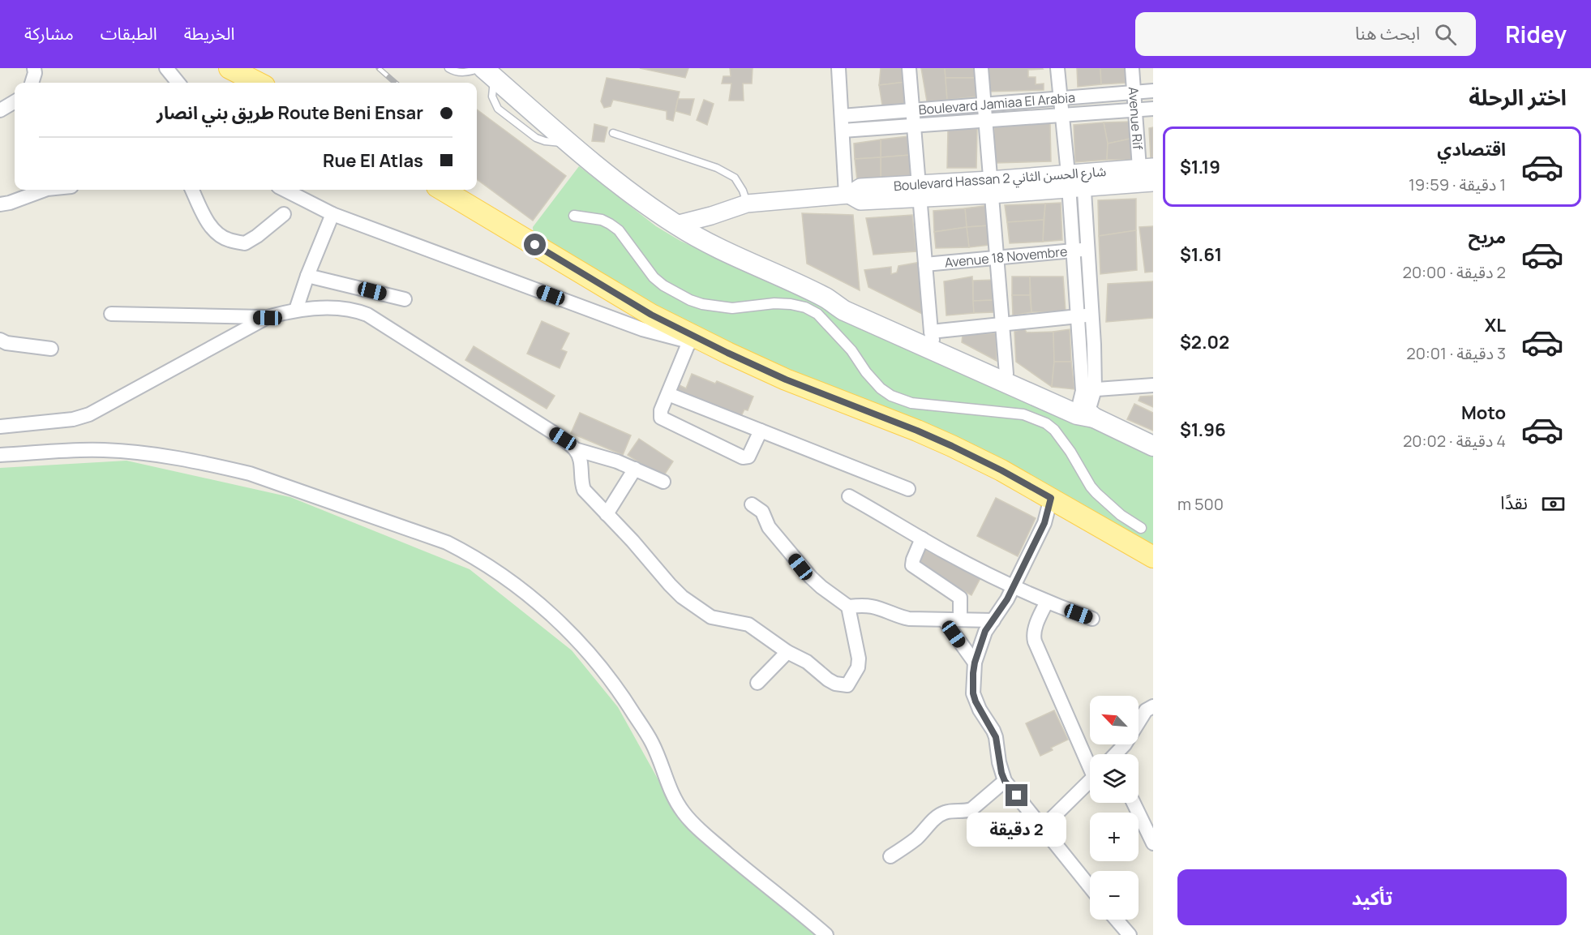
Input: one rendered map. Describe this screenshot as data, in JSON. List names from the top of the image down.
{
  "streets": {
    "street": [
      "Boulevard Jamiaa El Arabia",
      "Avenue Rif",
      "Boulevard Hassan 2 شارع الحسن الثاني",
      "Avenue 18 Novembre"
    ]
  },
  "crossings": [
    ["Boulevard Jamiaa El Arabia", "Avenue Rif"],
    ["Avenue Rif", "Boulevard Hassan 2 شارع الحسن الثاني"]
  ],
  "north": "top left",
  "page": {
    "header": "Ridey",
    "search": "ابحث هنا",
    "nav": ["الخريطة", "الطبقات", "مشاركة"],
    "heading": "اختر الرحلة",
    "banner": ["Route Beni Ensar طريق بني انصار", "Rue El Atlas"],
    "list": [
      {
        "name": "اقتصادي",
        "note": "1 دقيقة · 19:59",
        "value": "$1.19"
      },
      {
        "name": "مريح",
        "note": "2 دقيقة · 20:00",
        "value": "$1.61"
      },
      {
        "name": "XL",
        "note": "3 دقيقة · 20:01",
        "value": "$2.02"
      },
      {
        "name": "Moto",
        "note": "4 دقيقة · 20:02",
        "value": "$1.96"
      }
    ],
    "pay": ["نقدًا", "500 m"],
    "map_buttons": ["+", "−"],
    "bubble": "2 دقيقة",
    "buttons": "تأكيد"
  }
}
